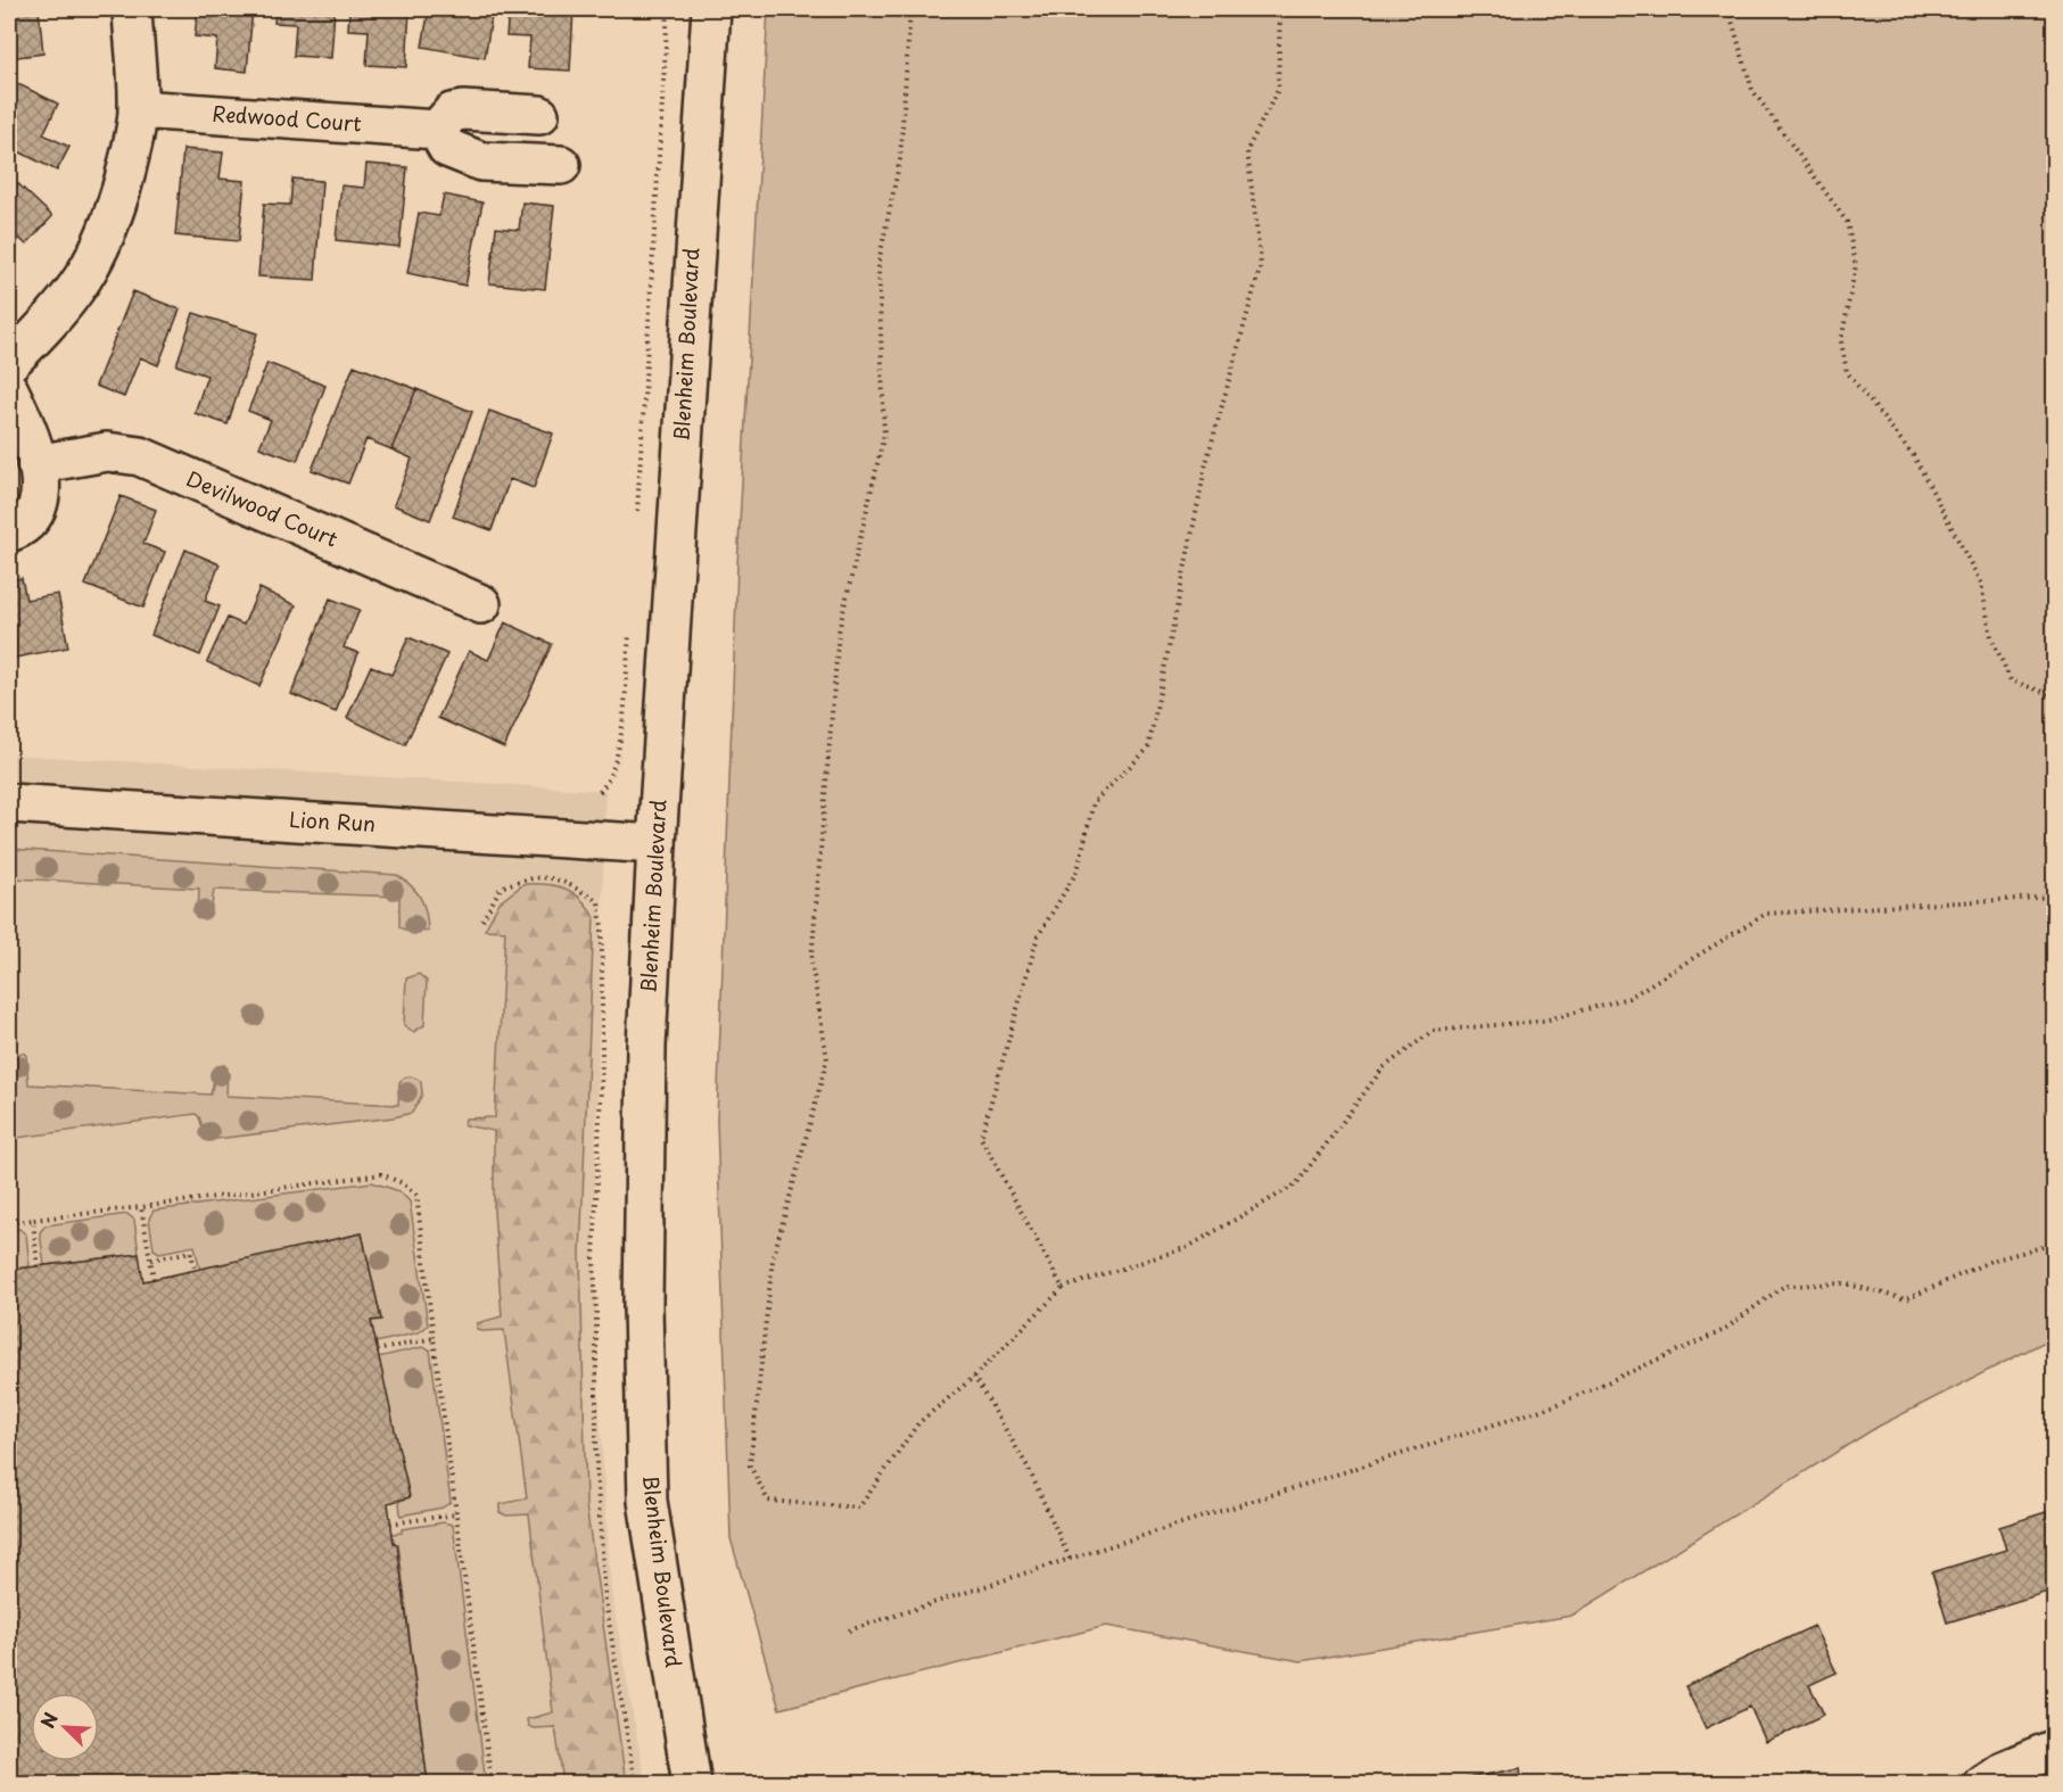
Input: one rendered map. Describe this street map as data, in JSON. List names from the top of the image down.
{
  "streets": {
    "street": [
      "Redwood Court",
      "Blenheim Boulevard",
      "Devilwood Court",
      "Lion Run"
    ]
  },
  "crossings": [
    ["Blenheim Boulevard", "Lion Run"]
  ],
  "north": "top left"
}
